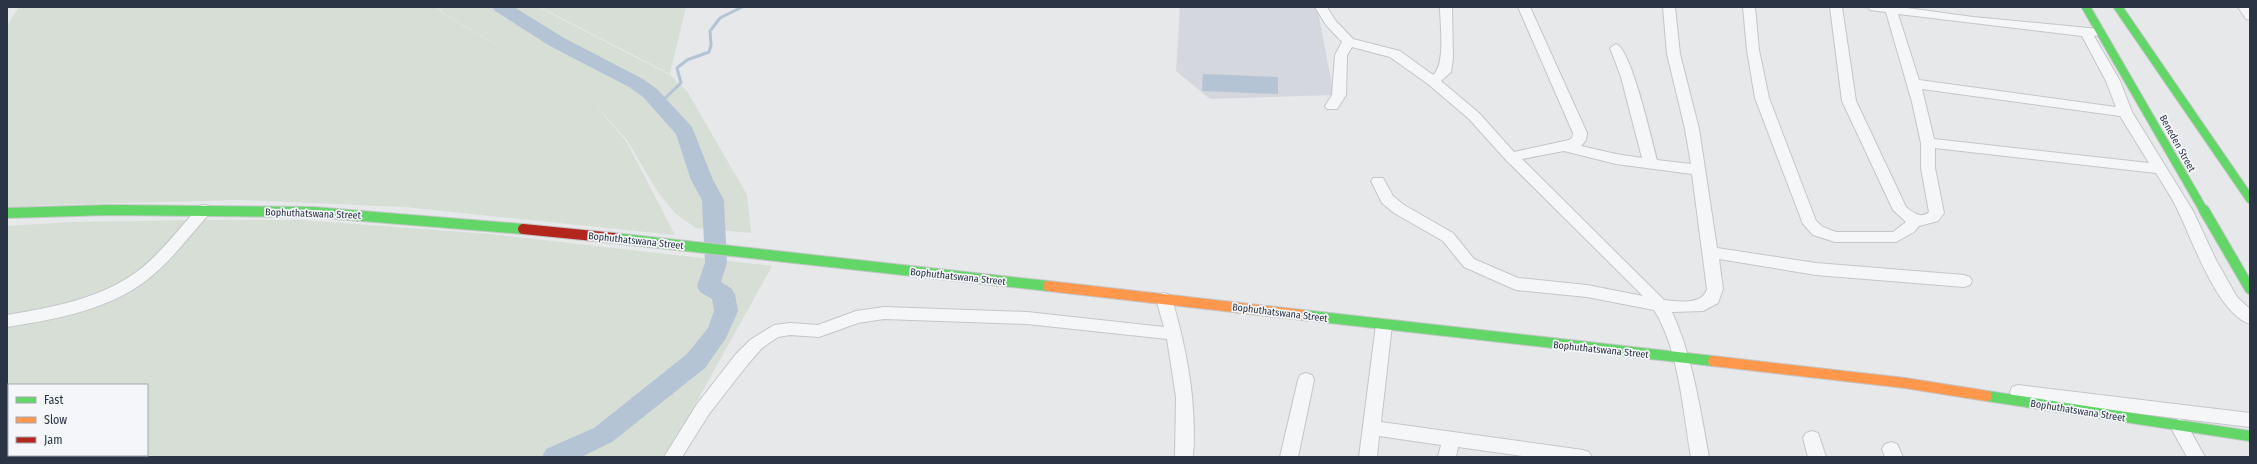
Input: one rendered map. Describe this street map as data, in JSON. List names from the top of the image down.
{
  "streets": {
    "street": ["Beneden Street", "Bophuthatswana Street"]
  },
  "legend": ["Fast", "Slow", "Jam"]
}
